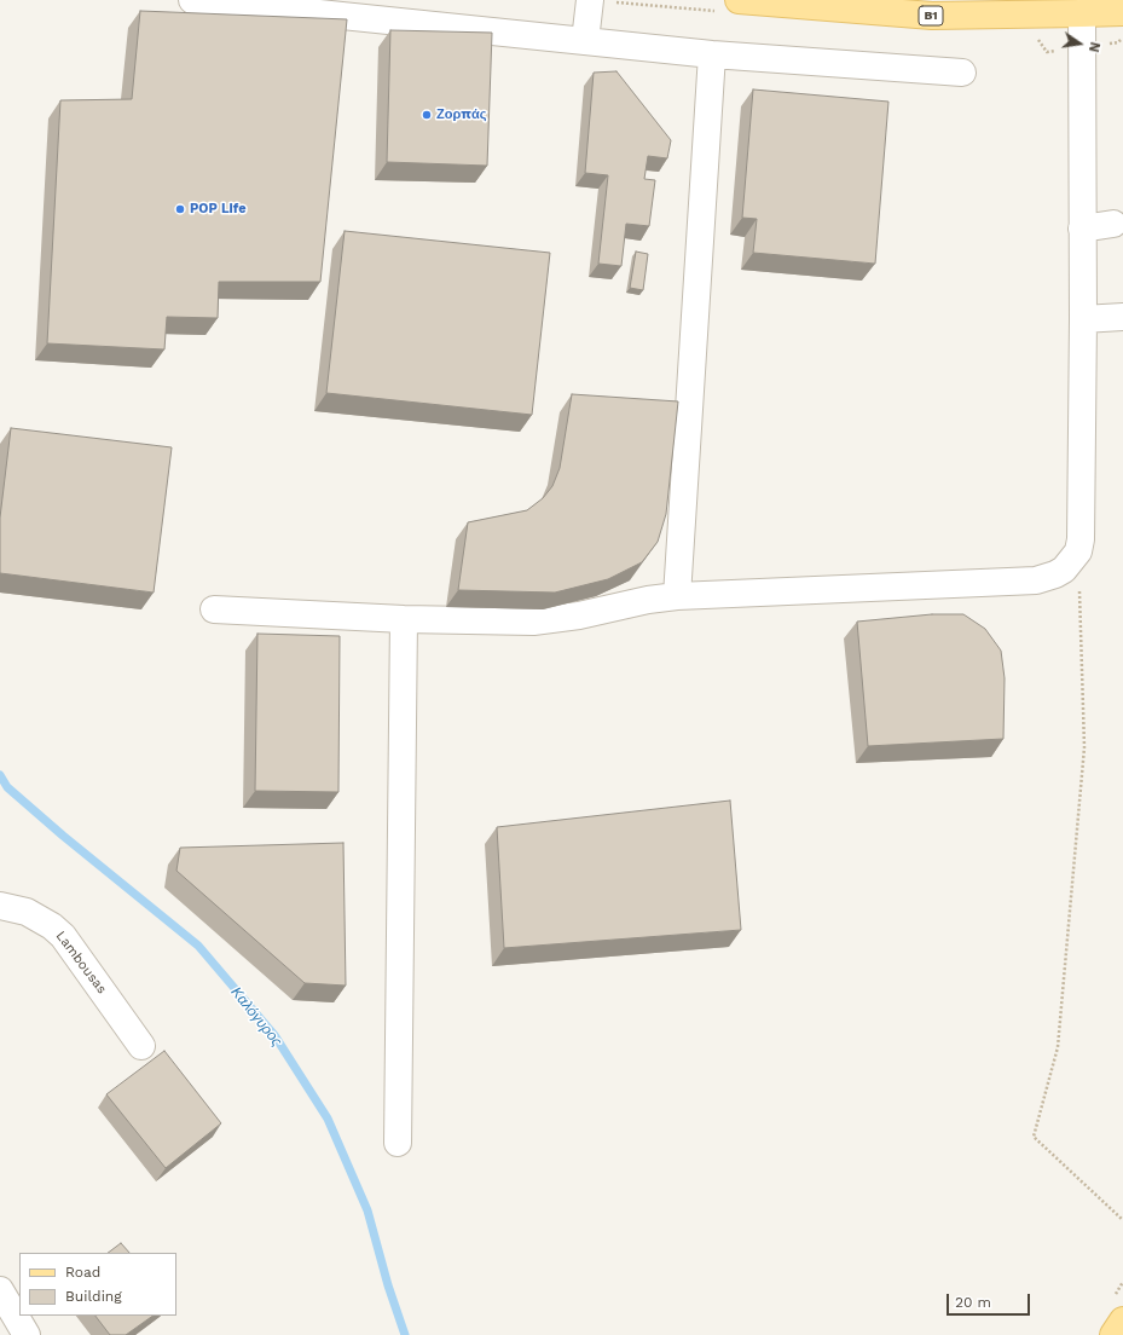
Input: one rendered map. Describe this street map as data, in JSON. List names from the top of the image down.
{
  "streets": {
    "main road": ["B1"],
    "street": ["Lambousas"]
  },
  "water": ["Καλόγυρος"],
  "places": ["Ζορπάς", "POP Life"],
  "legend": ["Road", "Building"],
  "scale_bar": "20 m",
  "north": "right"
}
